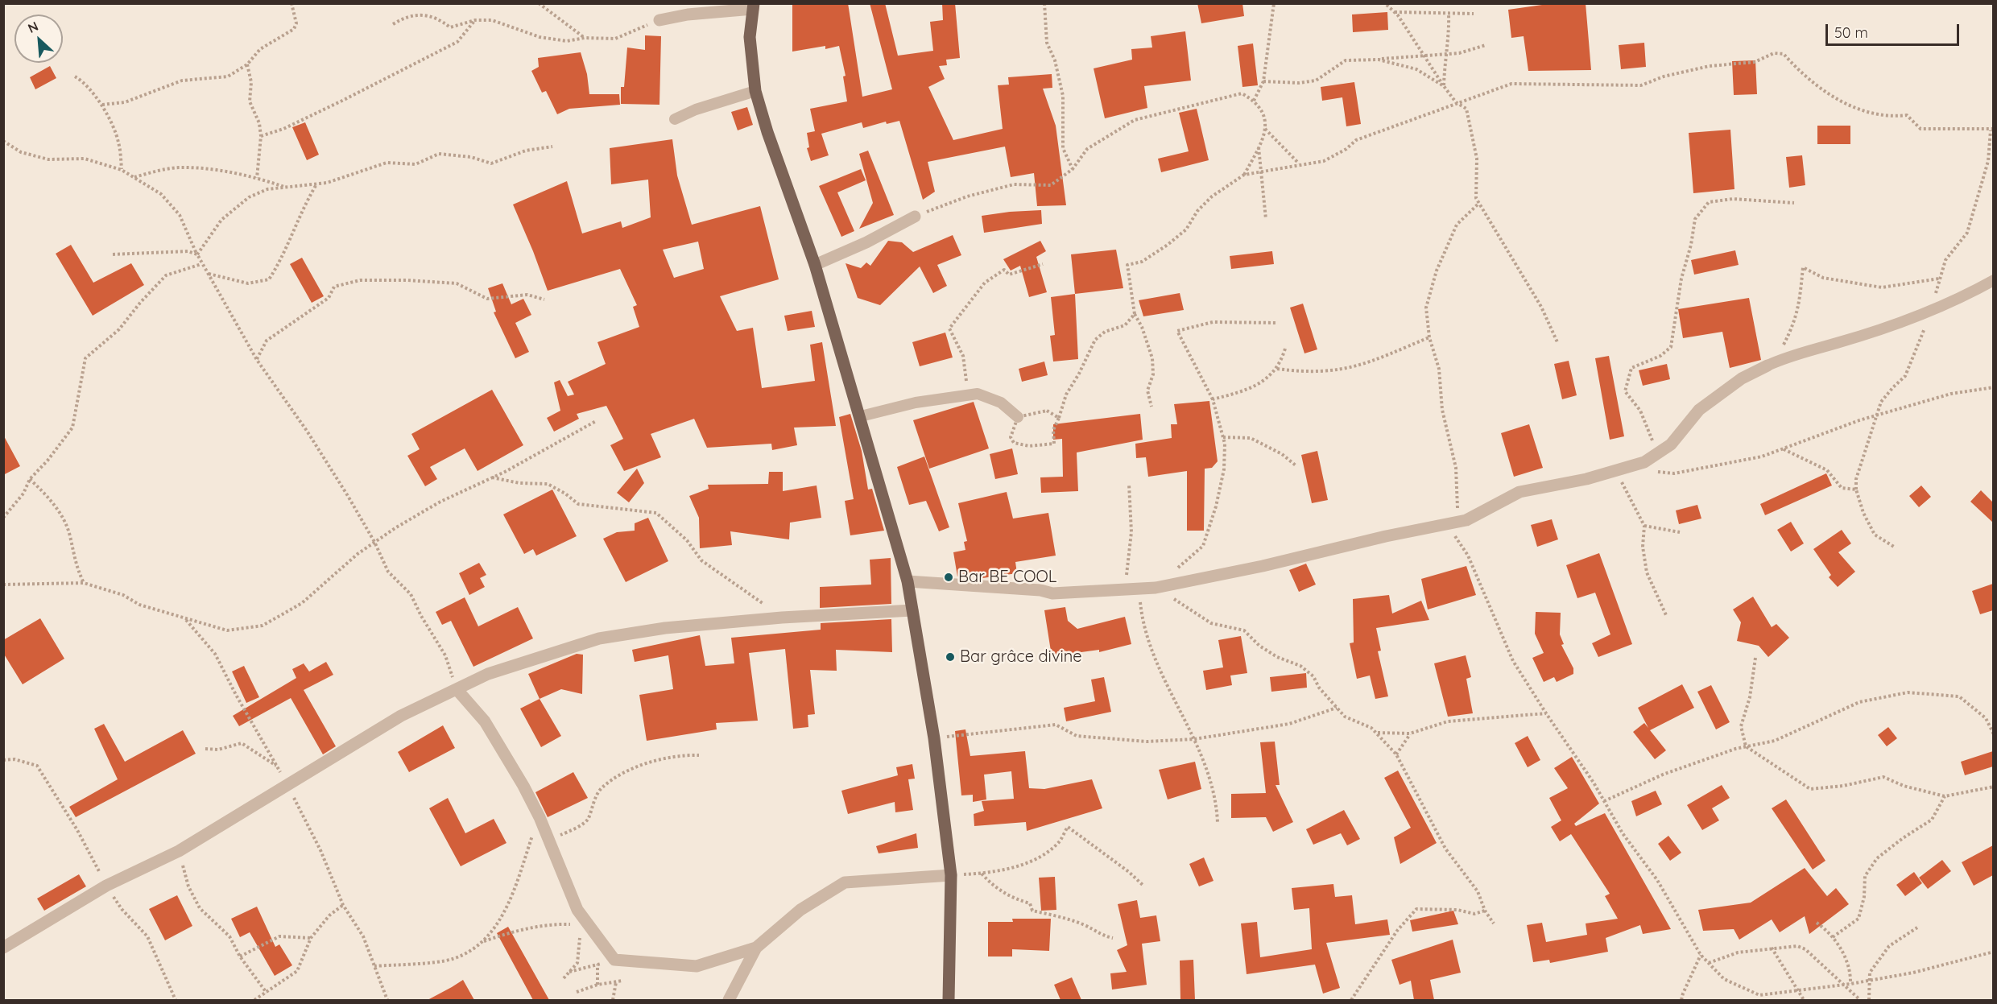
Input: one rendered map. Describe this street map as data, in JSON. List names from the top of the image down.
{
  "places": ["Bar BE COOL", "Bar grâce divine"],
  "scale_bar": "50 m",
  "north": "top left"
}
